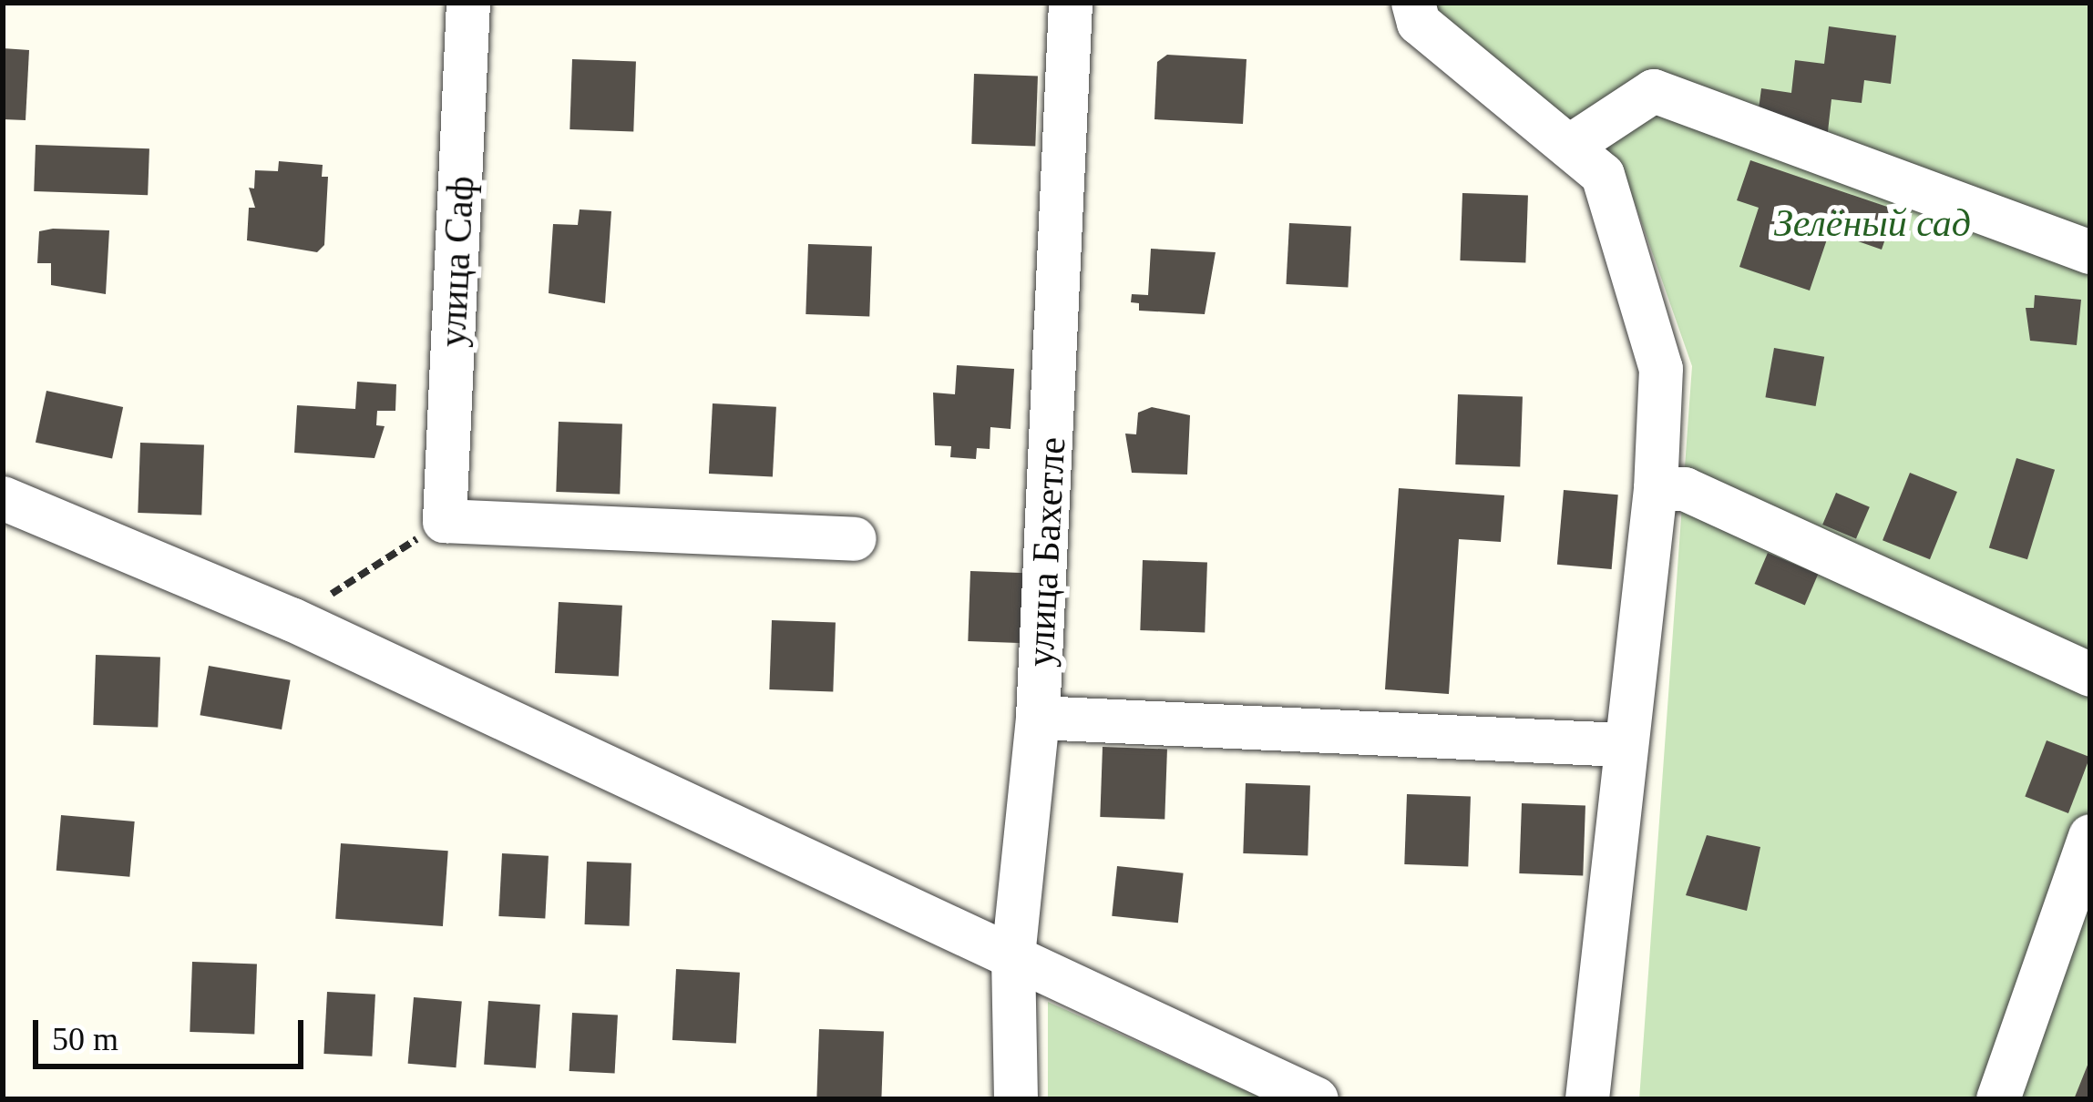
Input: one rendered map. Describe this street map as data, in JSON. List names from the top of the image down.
{
  "streets": {
    "street": ["улица Саф", "улица Бахетле"]
  },
  "parks": ["Зелёный сад"],
  "scale_bar": "50 m"
}
